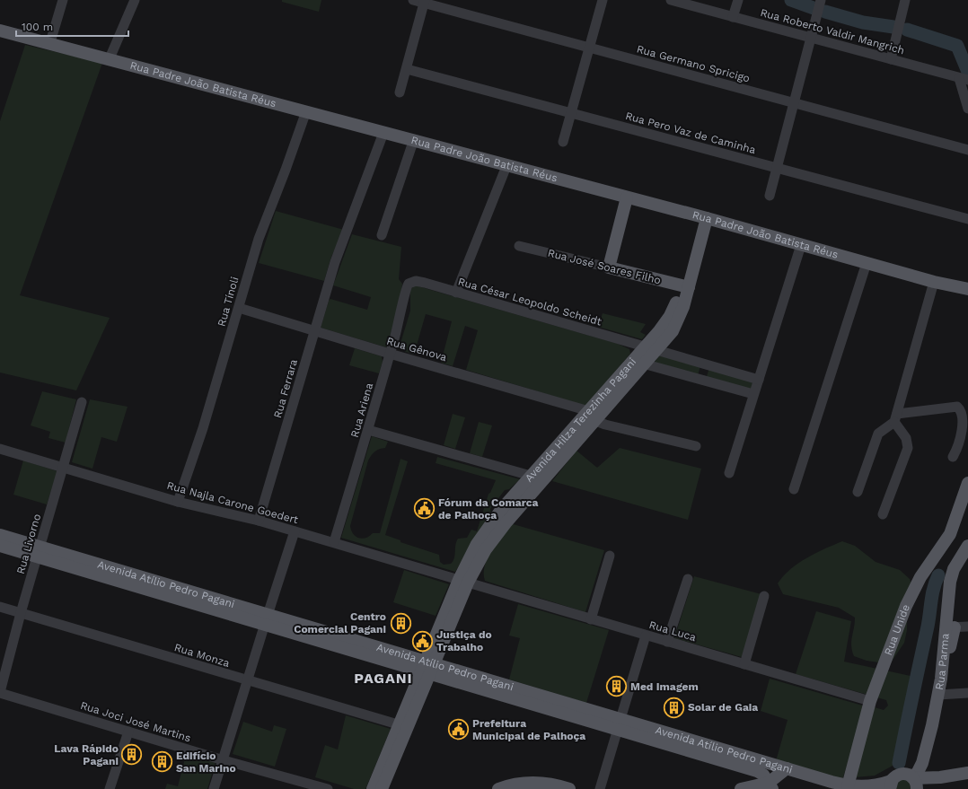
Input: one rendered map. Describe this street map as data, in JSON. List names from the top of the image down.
{
  "streets": {
    "main road": [
      "Rua Padre João Batista Réus",
      "Rua José Soares Filho",
      "Avenida Hilza Terezinha Pagani",
      "Avenida Atílio Pedro Pagani",
      "Rua Unide",
      "Rua Parma"
    ],
    "street": [
      "Rua Roberto Valdir Mangrich",
      "Rua Germano Spricigo",
      "Rua Pero Vaz de Caminha",
      "Rua Tínoli",
      "Rua César Leopoldo Scheidt",
      "Rua Gênova",
      "Rua Ferrara",
      "Rua Ariena",
      "Rua Najla Carone Goedert",
      "Rua Livorno",
      "Rua Luca",
      "Rua Monza",
      "Rua Joci José Martins"
    ]
  },
  "crossings": [
    ["Rua Padre João Batista Réus", "Rua Tínoli"],
    ["Rua Padre João Batista Réus", "Rua Ferrara"],
    ["Rua Padre João Batista Réus", "Avenida Hilza Terezinha Pagani"],
    ["Rua José Soares Filho", "Avenida Hilza Terezinha Pagani"],
    ["Rua Tínoli", "Rua Gênova"],
    ["Rua Tínoli", "Rua Najla Carone Goedert"],
    ["Rua César Leopoldo Scheidt", "Rua Ariena"],
    ["Rua César Leopoldo Scheidt", "Avenida Hilza Terezinha Pagani"],
    ["Rua Gênova", "Rua Ferrara"],
    ["Rua Gênova", "Rua Ariena"],
    ["Rua Gênova", "Avenida Hilza Terezinha Pagani"],
    ["Rua Ferrara", "Rua Najla Carone Goedert"],
    ["Rua Ariena", "Rua Najla Carone Goedert"],
    ["Avenida Hilza Terezinha Pagani", "Rua Najla Carone Goedert"],
    ["Avenida Hilza Terezinha Pagani", "Avenida Atílio Pedro Pagani"],
    ["Avenida Hilza Terezinha Pagani", "Rua Luca"],
    ["Avenida Hilza Terezinha Pagani", "Rua Monza"],
    ["Rua Najla Carone Goedert", "Rua Livorno"],
    ["Rua Najla Carone Goedert", "Rua Luca"],
    ["Rua Livorno", "Avenida Atílio Pedro Pagani"],
    ["Rua Livorno", "Rua Monza"],
    ["Rua Livorno", "Rua Joci José Martins"],
    ["Avenida Atílio Pedro Pagani", "Rua Unide"],
    ["Avenida Atílio Pedro Pagani", "Rua Parma"],
    ["Rua Unide", "Rua Luca"]
  ],
  "districts": ["PAGANI"],
  "places": {
    "public building": ["Fórum da Comarca de Palhoça", "Justiça do Trabalho", "Prefeitura Municipal de Palhoça"],
    "building": [
      "Centro Comercial Pagani",
      "Med Imagem",
      "Solar de Gaia",
      "Lava Rápido Pagani",
      "Edifício San Marino"
    ]
  },
  "scale_bar": "100 m"
}
